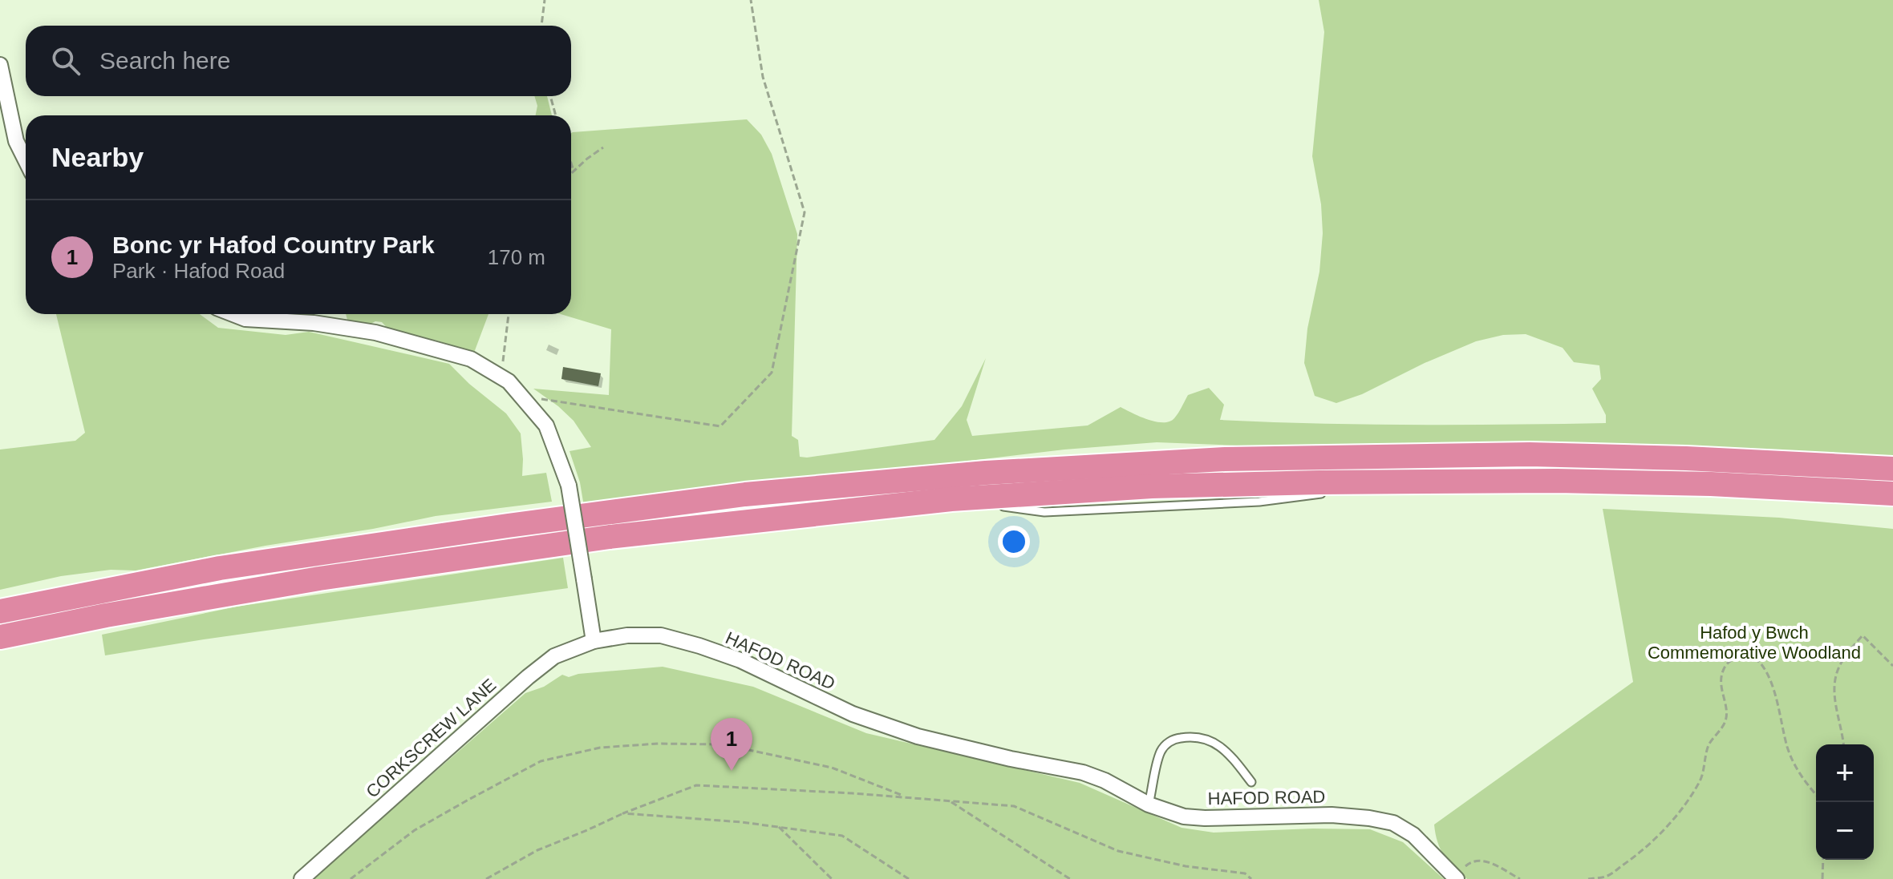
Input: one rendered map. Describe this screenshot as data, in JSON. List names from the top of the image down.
{
  "streets": {
    "street": ["HAFOD ROAD", "CORKSCREW LANE"]
  },
  "crossings": [
    ["HAFOD ROAD", "CORKSCREW LANE"]
  ],
  "parks": ["Hafod y Bwch Commemorative Woodland"],
  "page": {
    "search": "Search here",
    "heading": "Nearby",
    "list": [
      {
        "mark": "1",
        "name": "Bonc yr Hafod Country Park",
        "note": "Park · Hafod Road",
        "value": "170 m"
      }
    ],
    "pins": "1",
    "map_buttons": ["+", "−"]
  }
}
